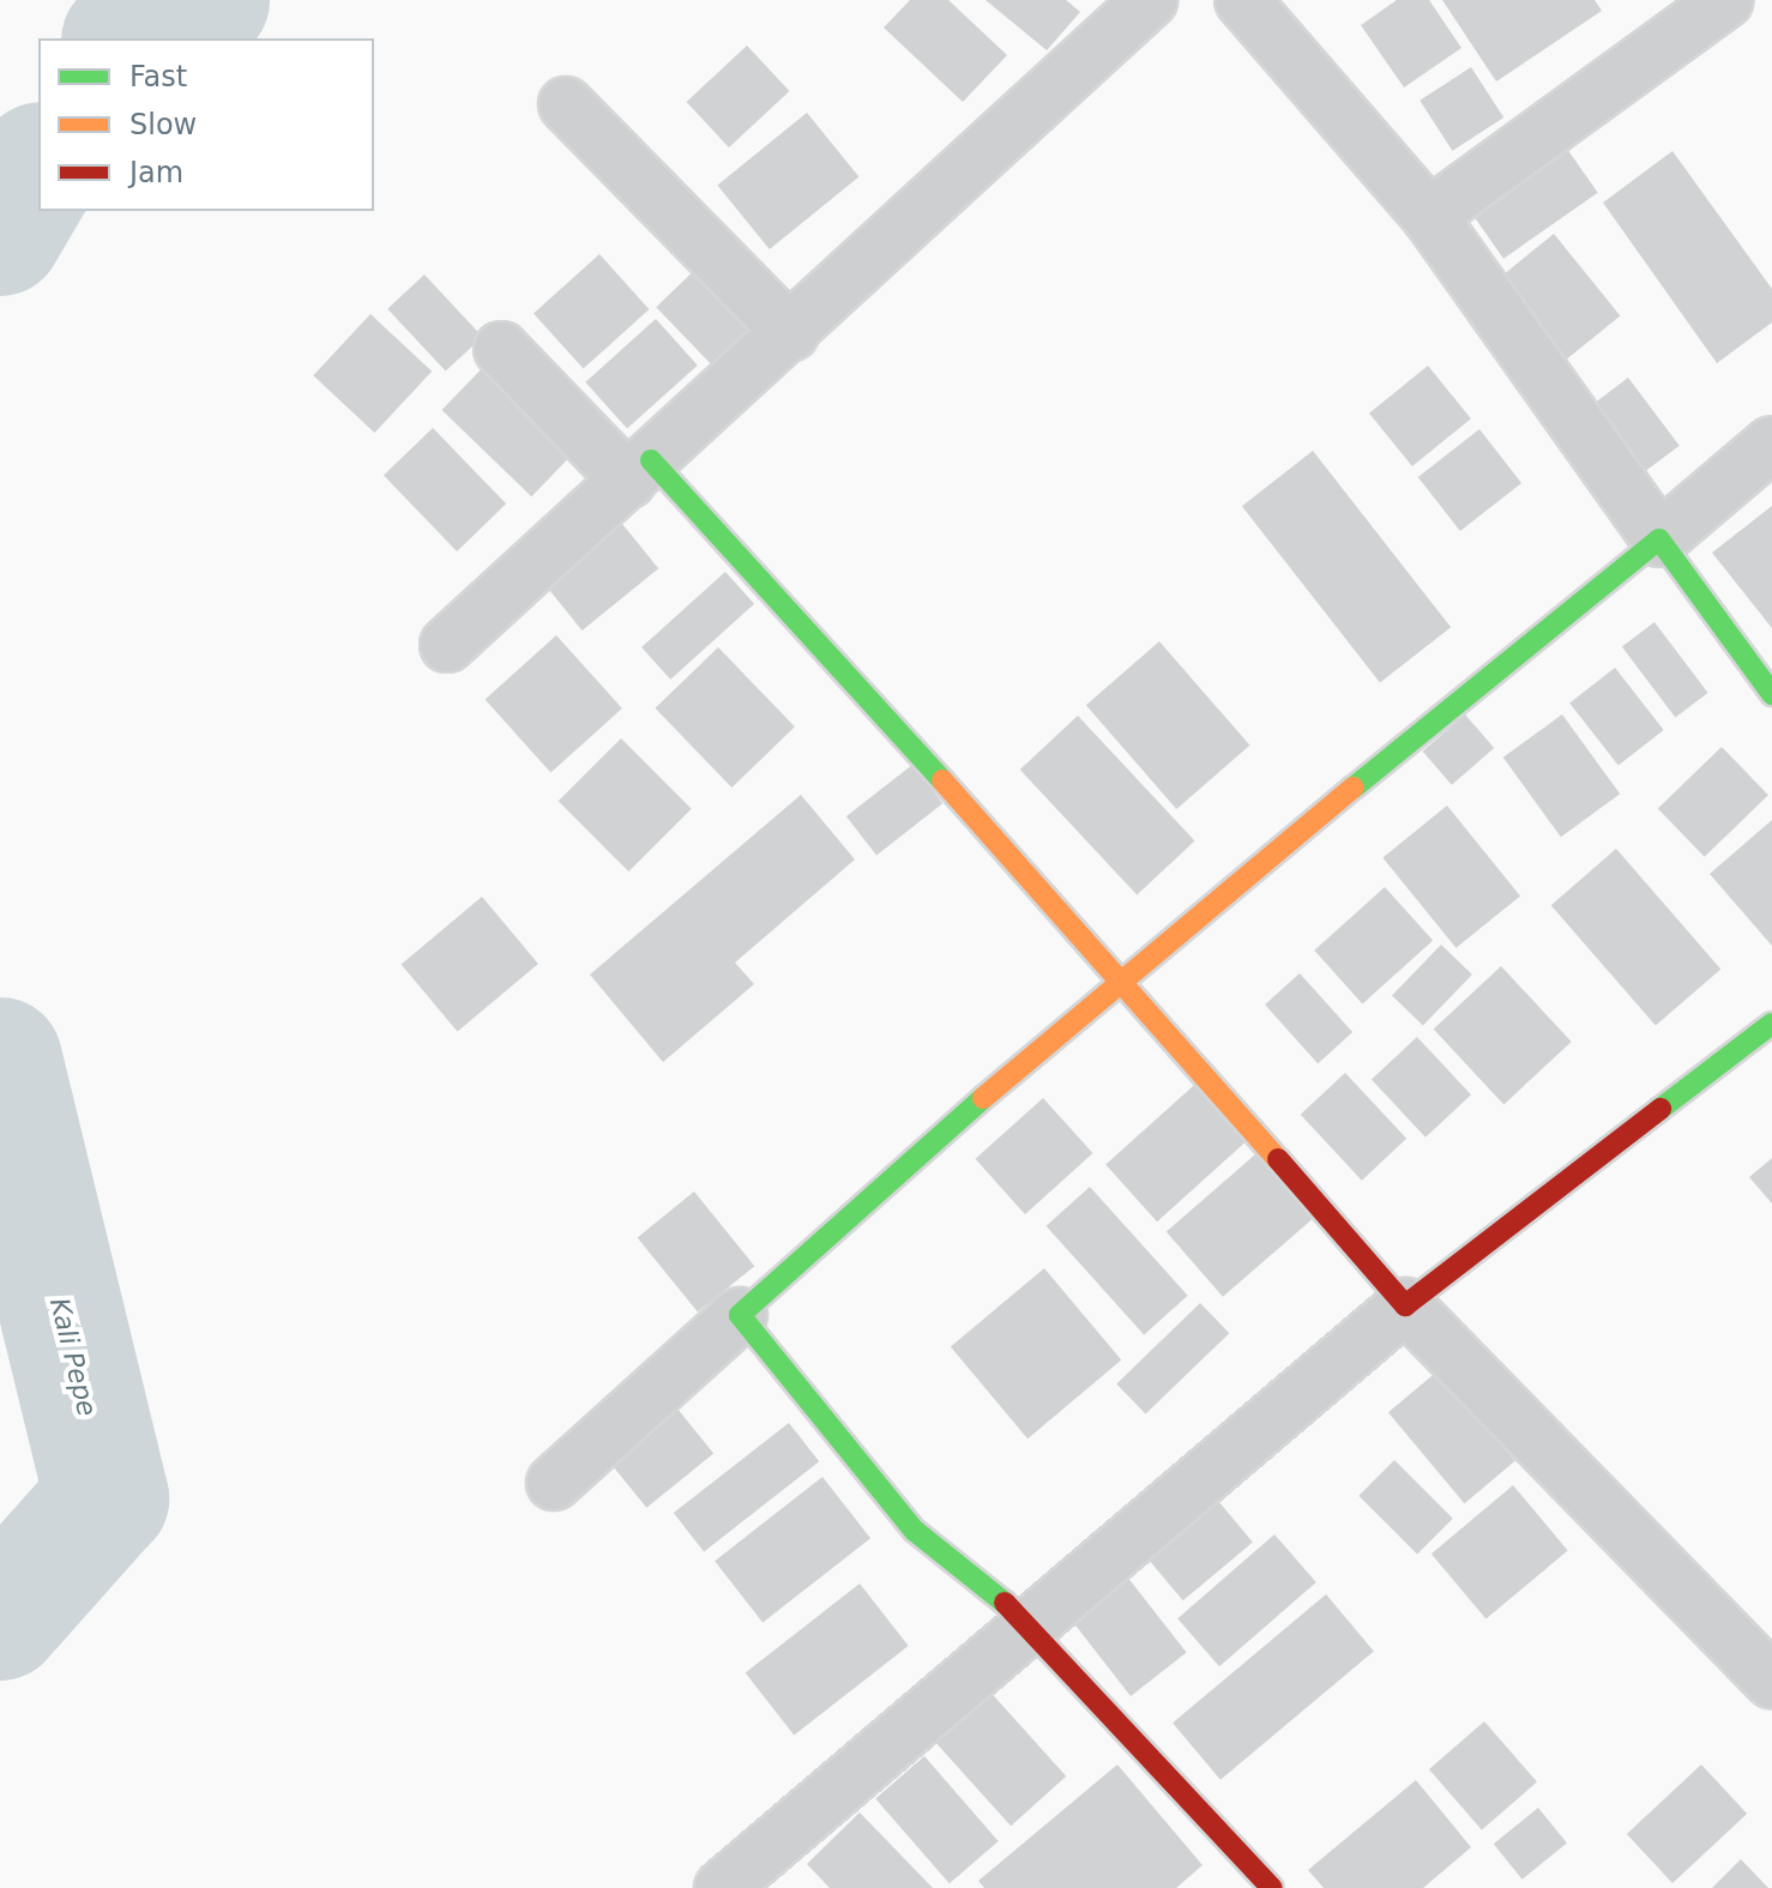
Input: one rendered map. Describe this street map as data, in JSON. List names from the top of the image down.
{
  "water": ["Kali Pepe"],
  "legend": ["Fast", "Slow", "Jam"]
}
